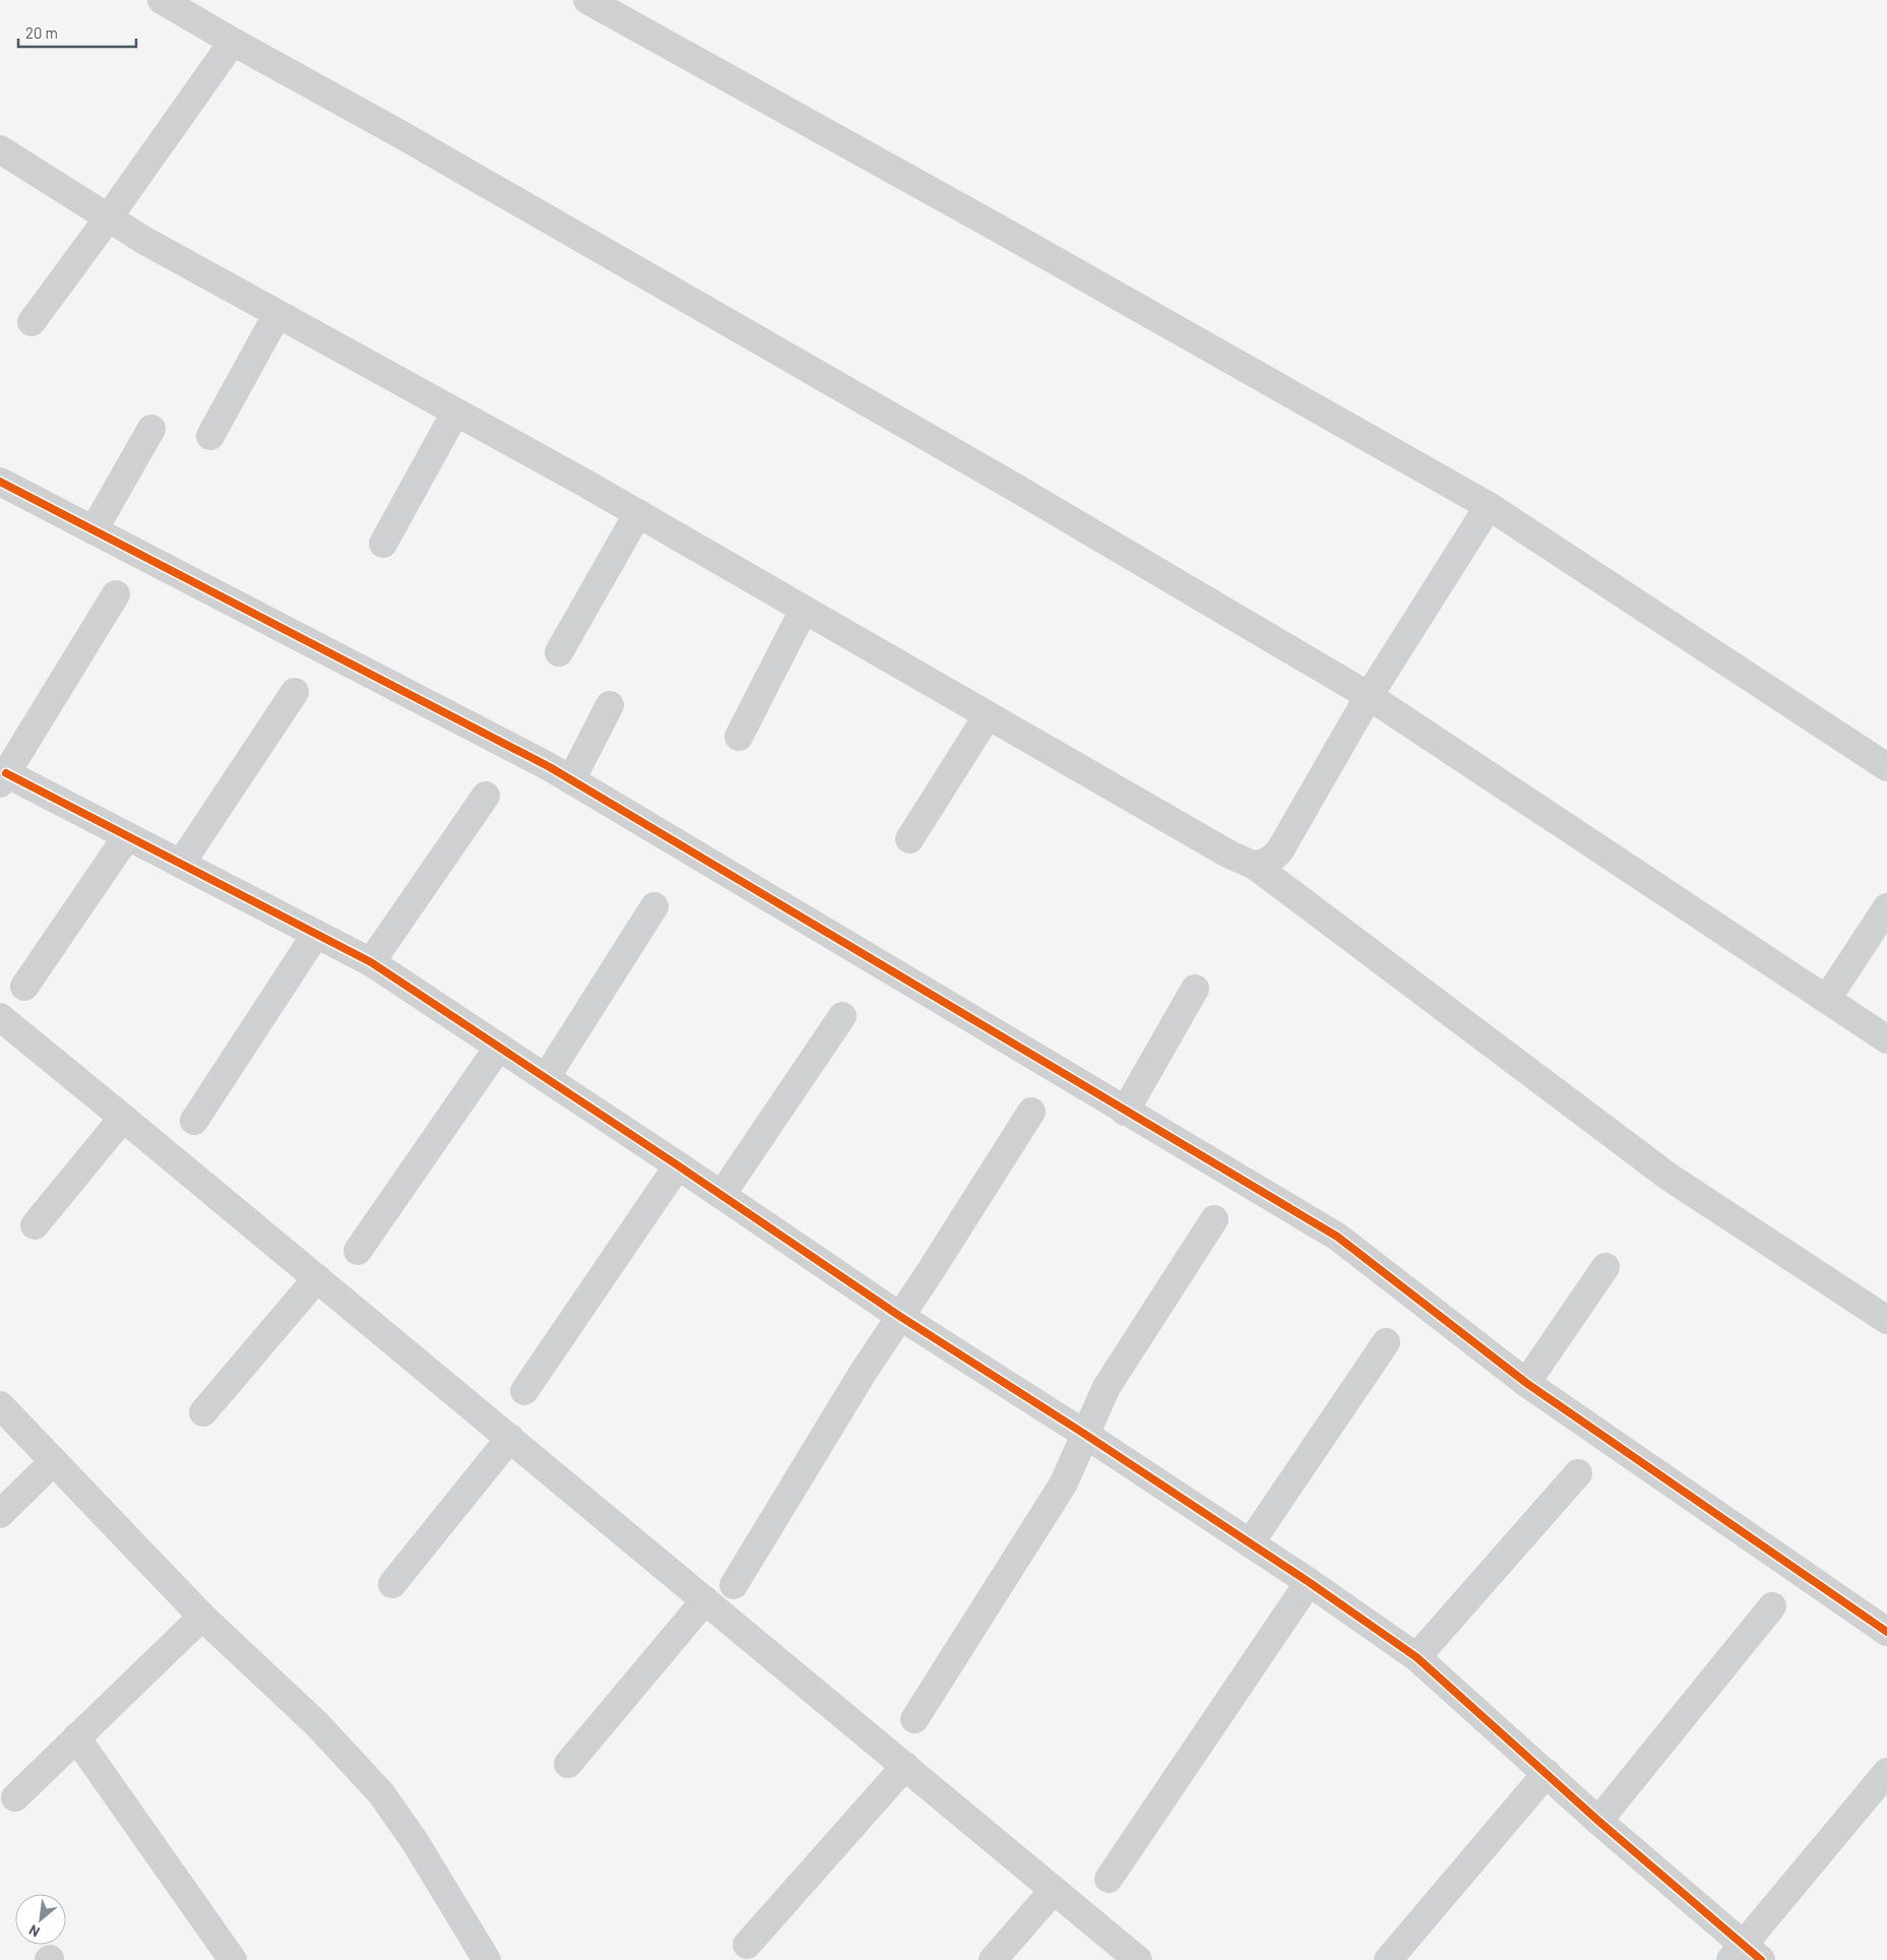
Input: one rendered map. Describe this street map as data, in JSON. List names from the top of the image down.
{
  "scale_bar": "20 m",
  "north": "bottom left"
}
